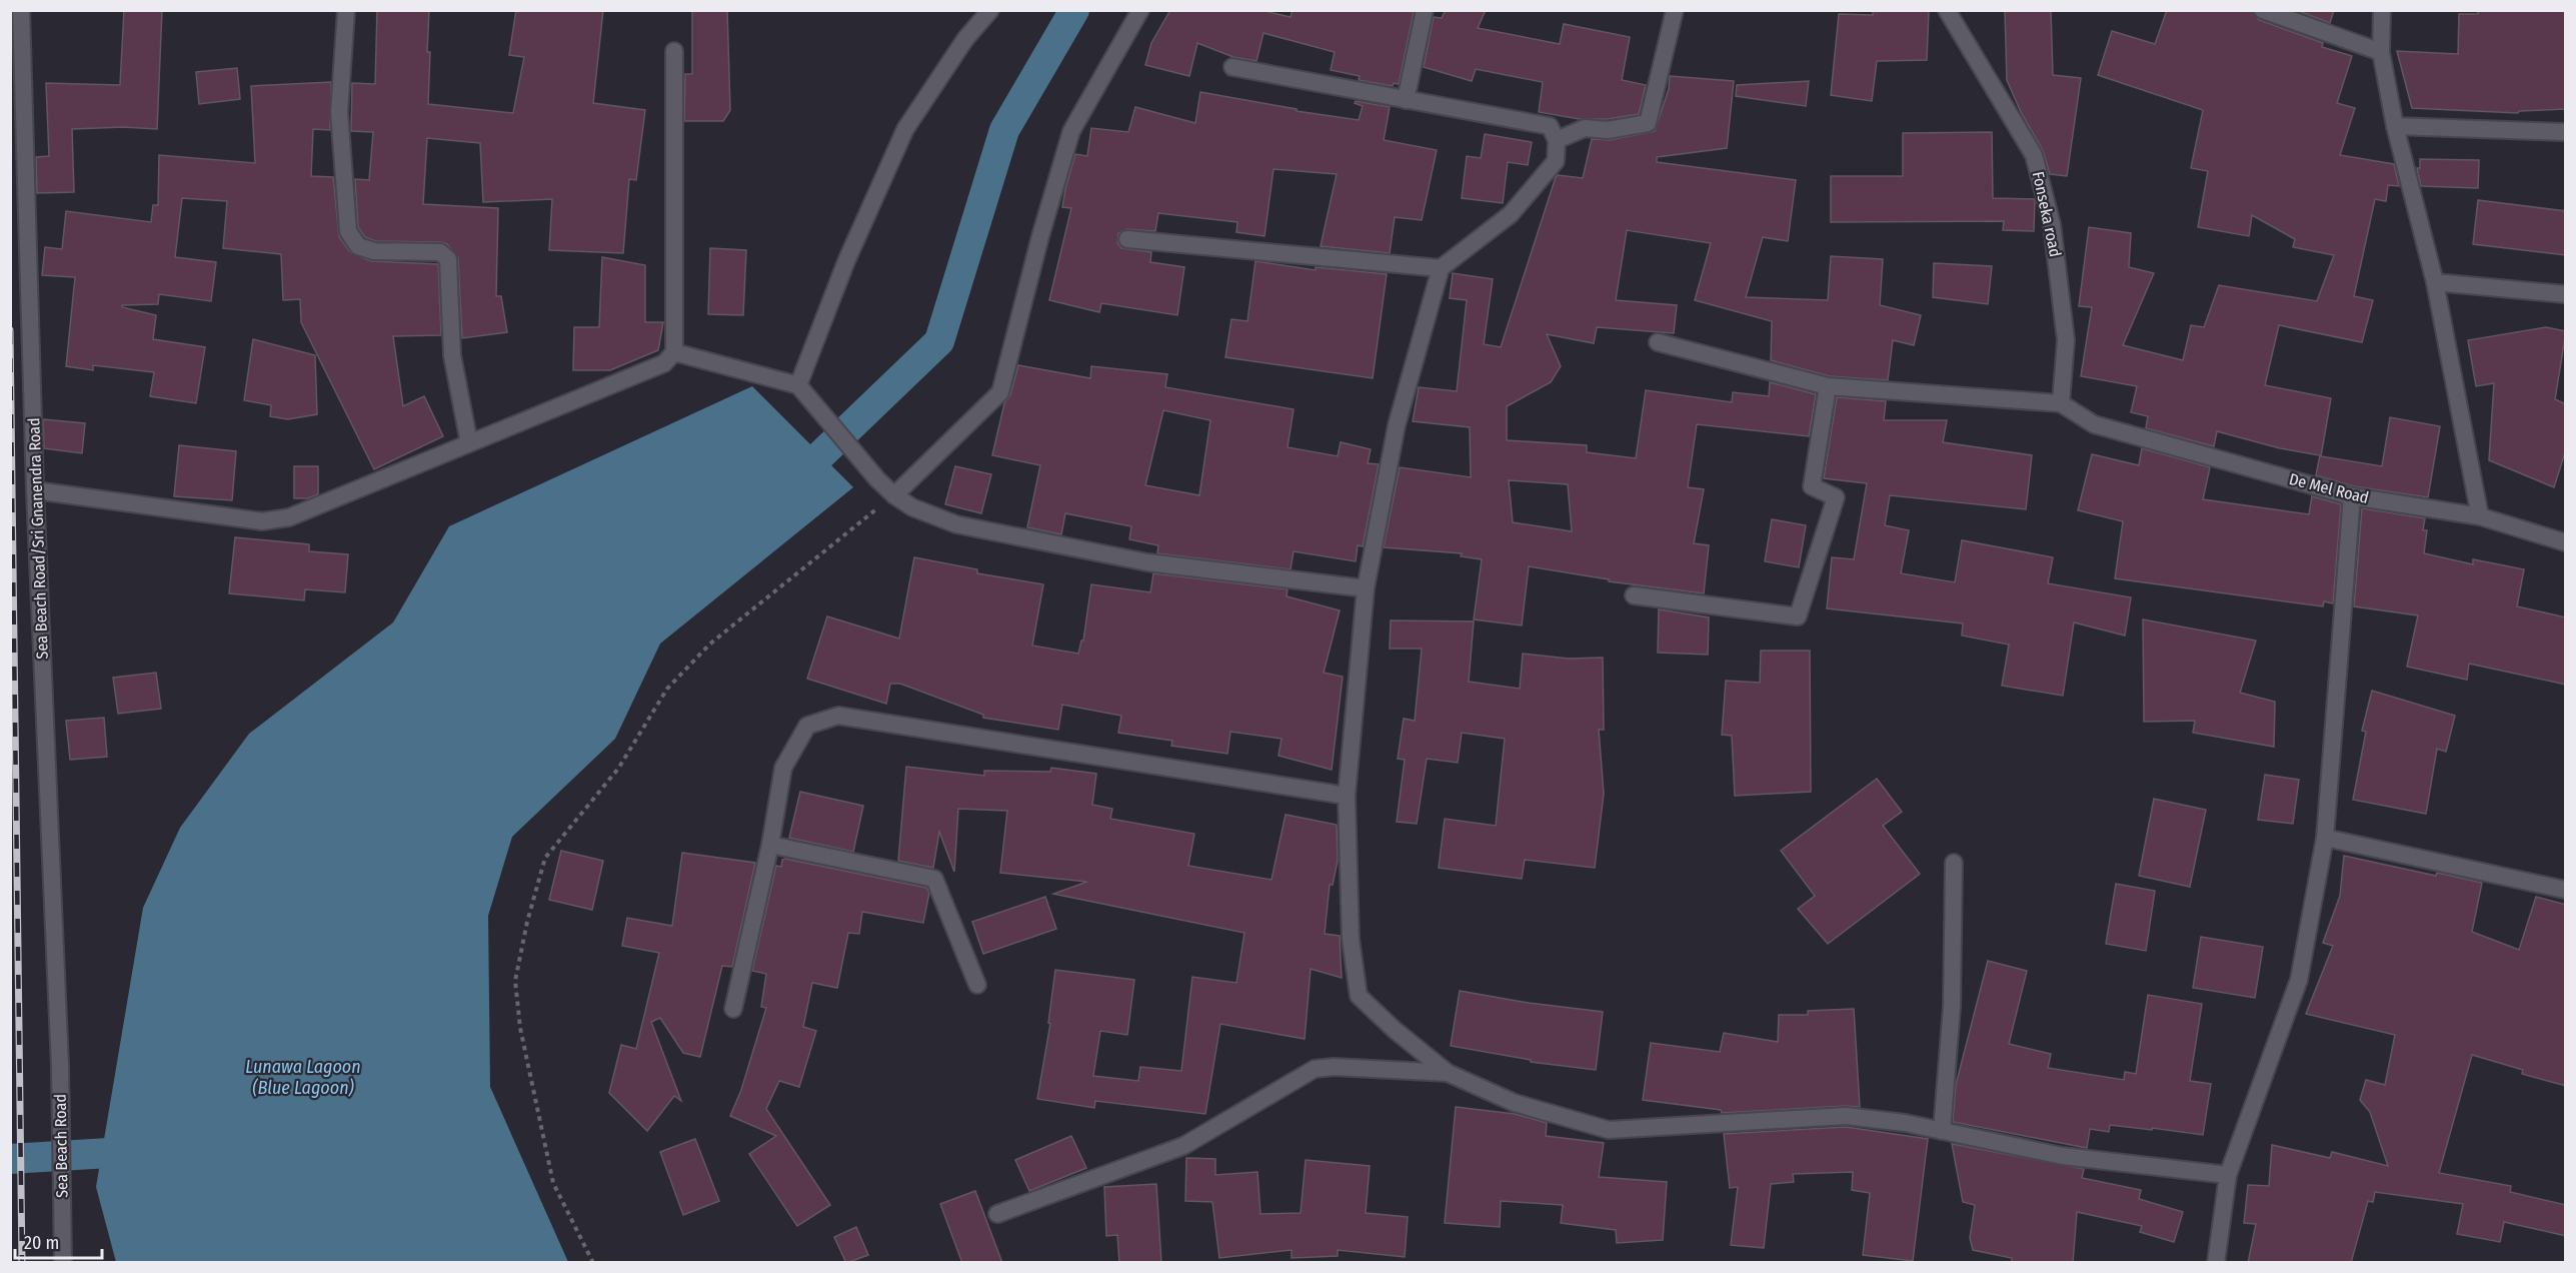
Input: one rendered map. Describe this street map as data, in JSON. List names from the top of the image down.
{
  "streets": {
    "street": [
      "Fonseka road",
      "De Mel Road",
      "Sea Beach Road/Sri Gnanendra Road",
      "Sea Beach Road"
    ]
  },
  "crossings": [
    ["Fonseka road", "De Mel Road"],
    ["Sea Beach Road/Sri Gnanendra Road", "Sea Beach Road"]
  ],
  "water": ["Lunawa Lagoon (Blue Lagoon)"],
  "scale_bar": "20 m"
}
